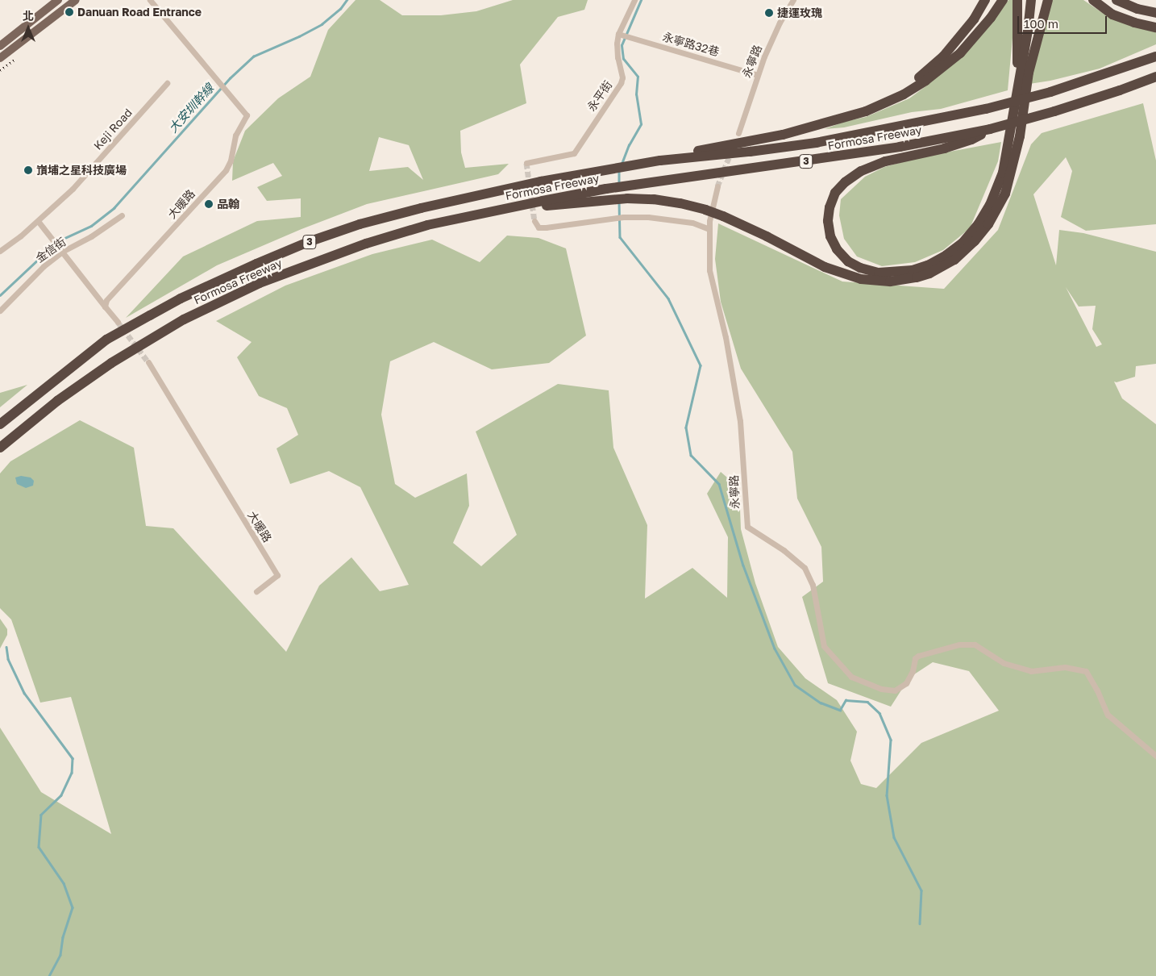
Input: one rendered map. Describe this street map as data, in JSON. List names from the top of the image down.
{
  "streets": {
    "highway": ["Formosa Freeway", "3"],
    "street": [
      "永寧路32巷",
      "永寧路",
      "永平街",
      "Keji Road",
      "大暖路",
      "金信街"
    ]
  },
  "crossings": [
    ["永寧路32巷", "永寧路"],
    ["永寧路32巷", "永平街"]
  ],
  "water": ["大安圳幹線"],
  "places": [
    "Danuan Road Entrance",
    "捷運玫瑰",
    "嵿埔之星科技廣場",
    "品翰"
  ],
  "scale_bar": "100 m",
  "north": "top"
}
